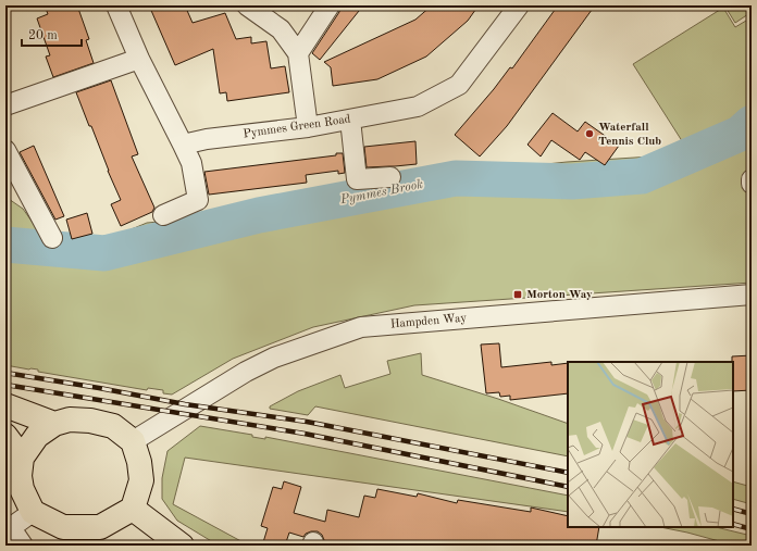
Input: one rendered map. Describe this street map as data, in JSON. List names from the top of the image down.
{
  "streets": {
    "street": ["Pymmes Green Road", "Hampden Way"]
  },
  "water": ["Pymmes Brook"],
  "places": {
    "other": ["Waterfall Tennis Club"],
    "transit": ["Morton Way"]
  },
  "scale_bar": "20 m"
}
